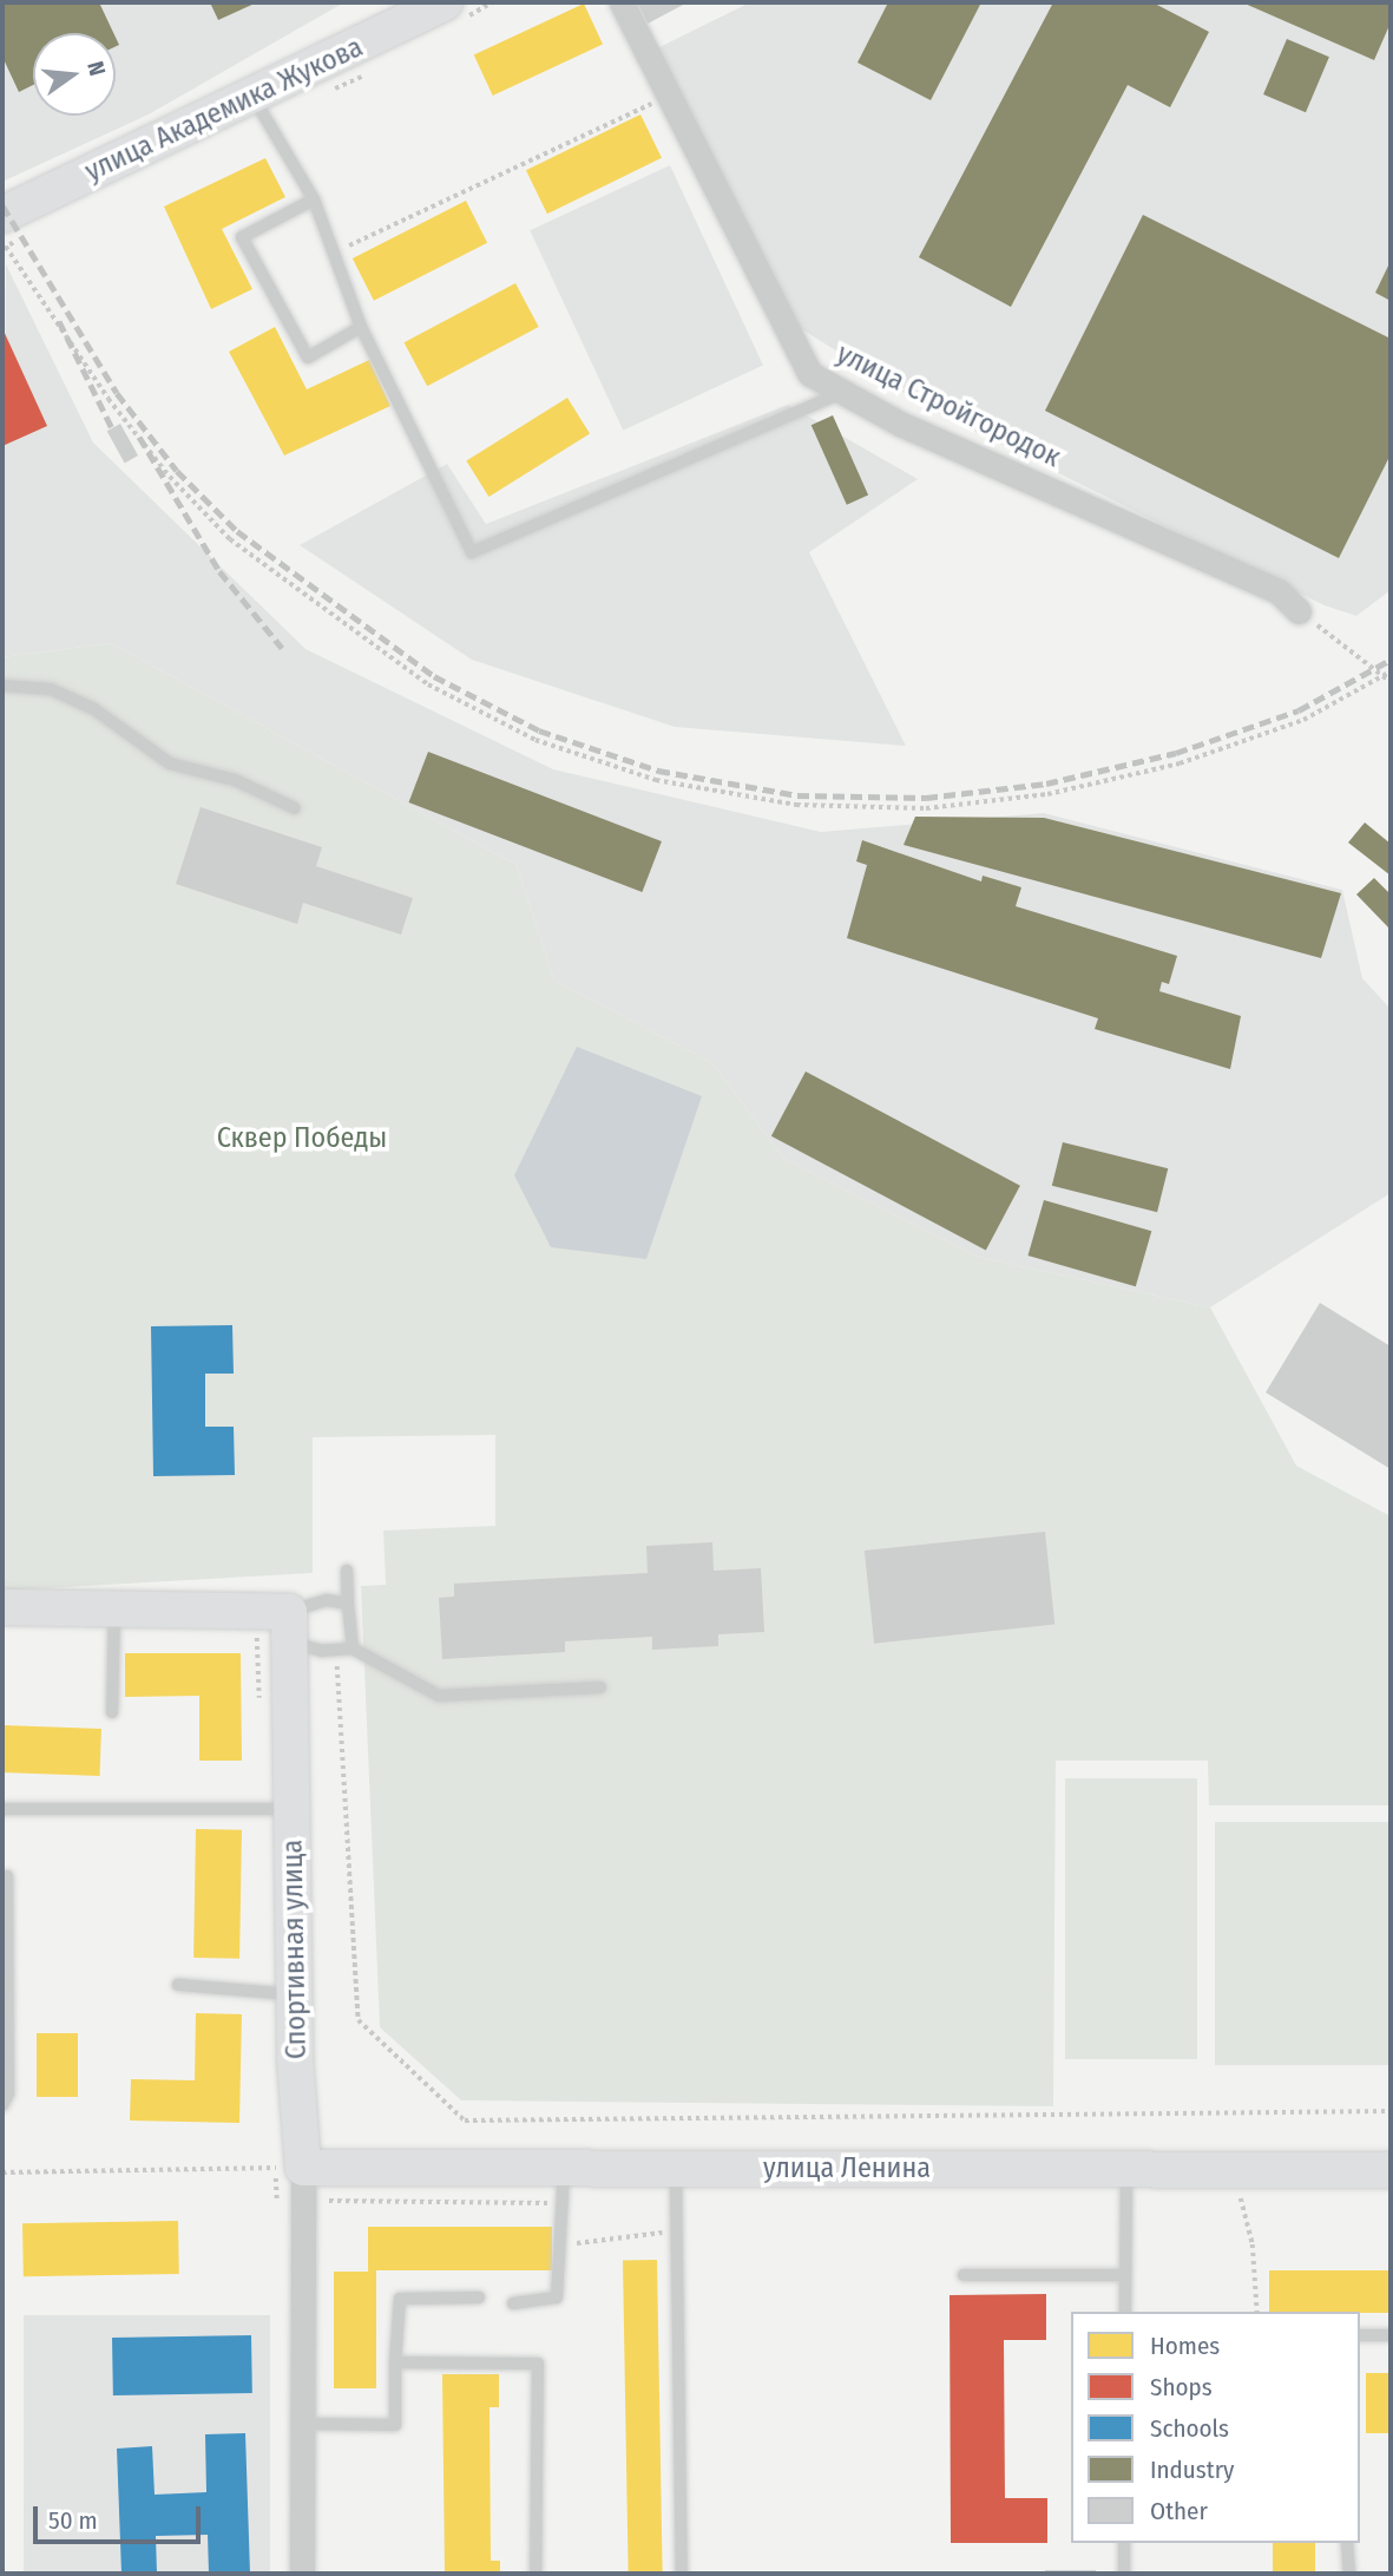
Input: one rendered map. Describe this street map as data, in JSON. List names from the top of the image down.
{
  "streets": {
    "street": [
      "улица Академика Жукова",
      "улица Стройгородок",
      "Спортивная улица",
      "улица Ленина"
    ]
  },
  "crossings": [
    ["Спортивная улица", "улица Ленина"]
  ],
  "parks": ["Сквер Победы"],
  "legend": [
    "Homes",
    "Shops",
    "Schools",
    "Industry",
    "Other"
  ],
  "scale_bar": "50 m",
  "north": "right"
}
